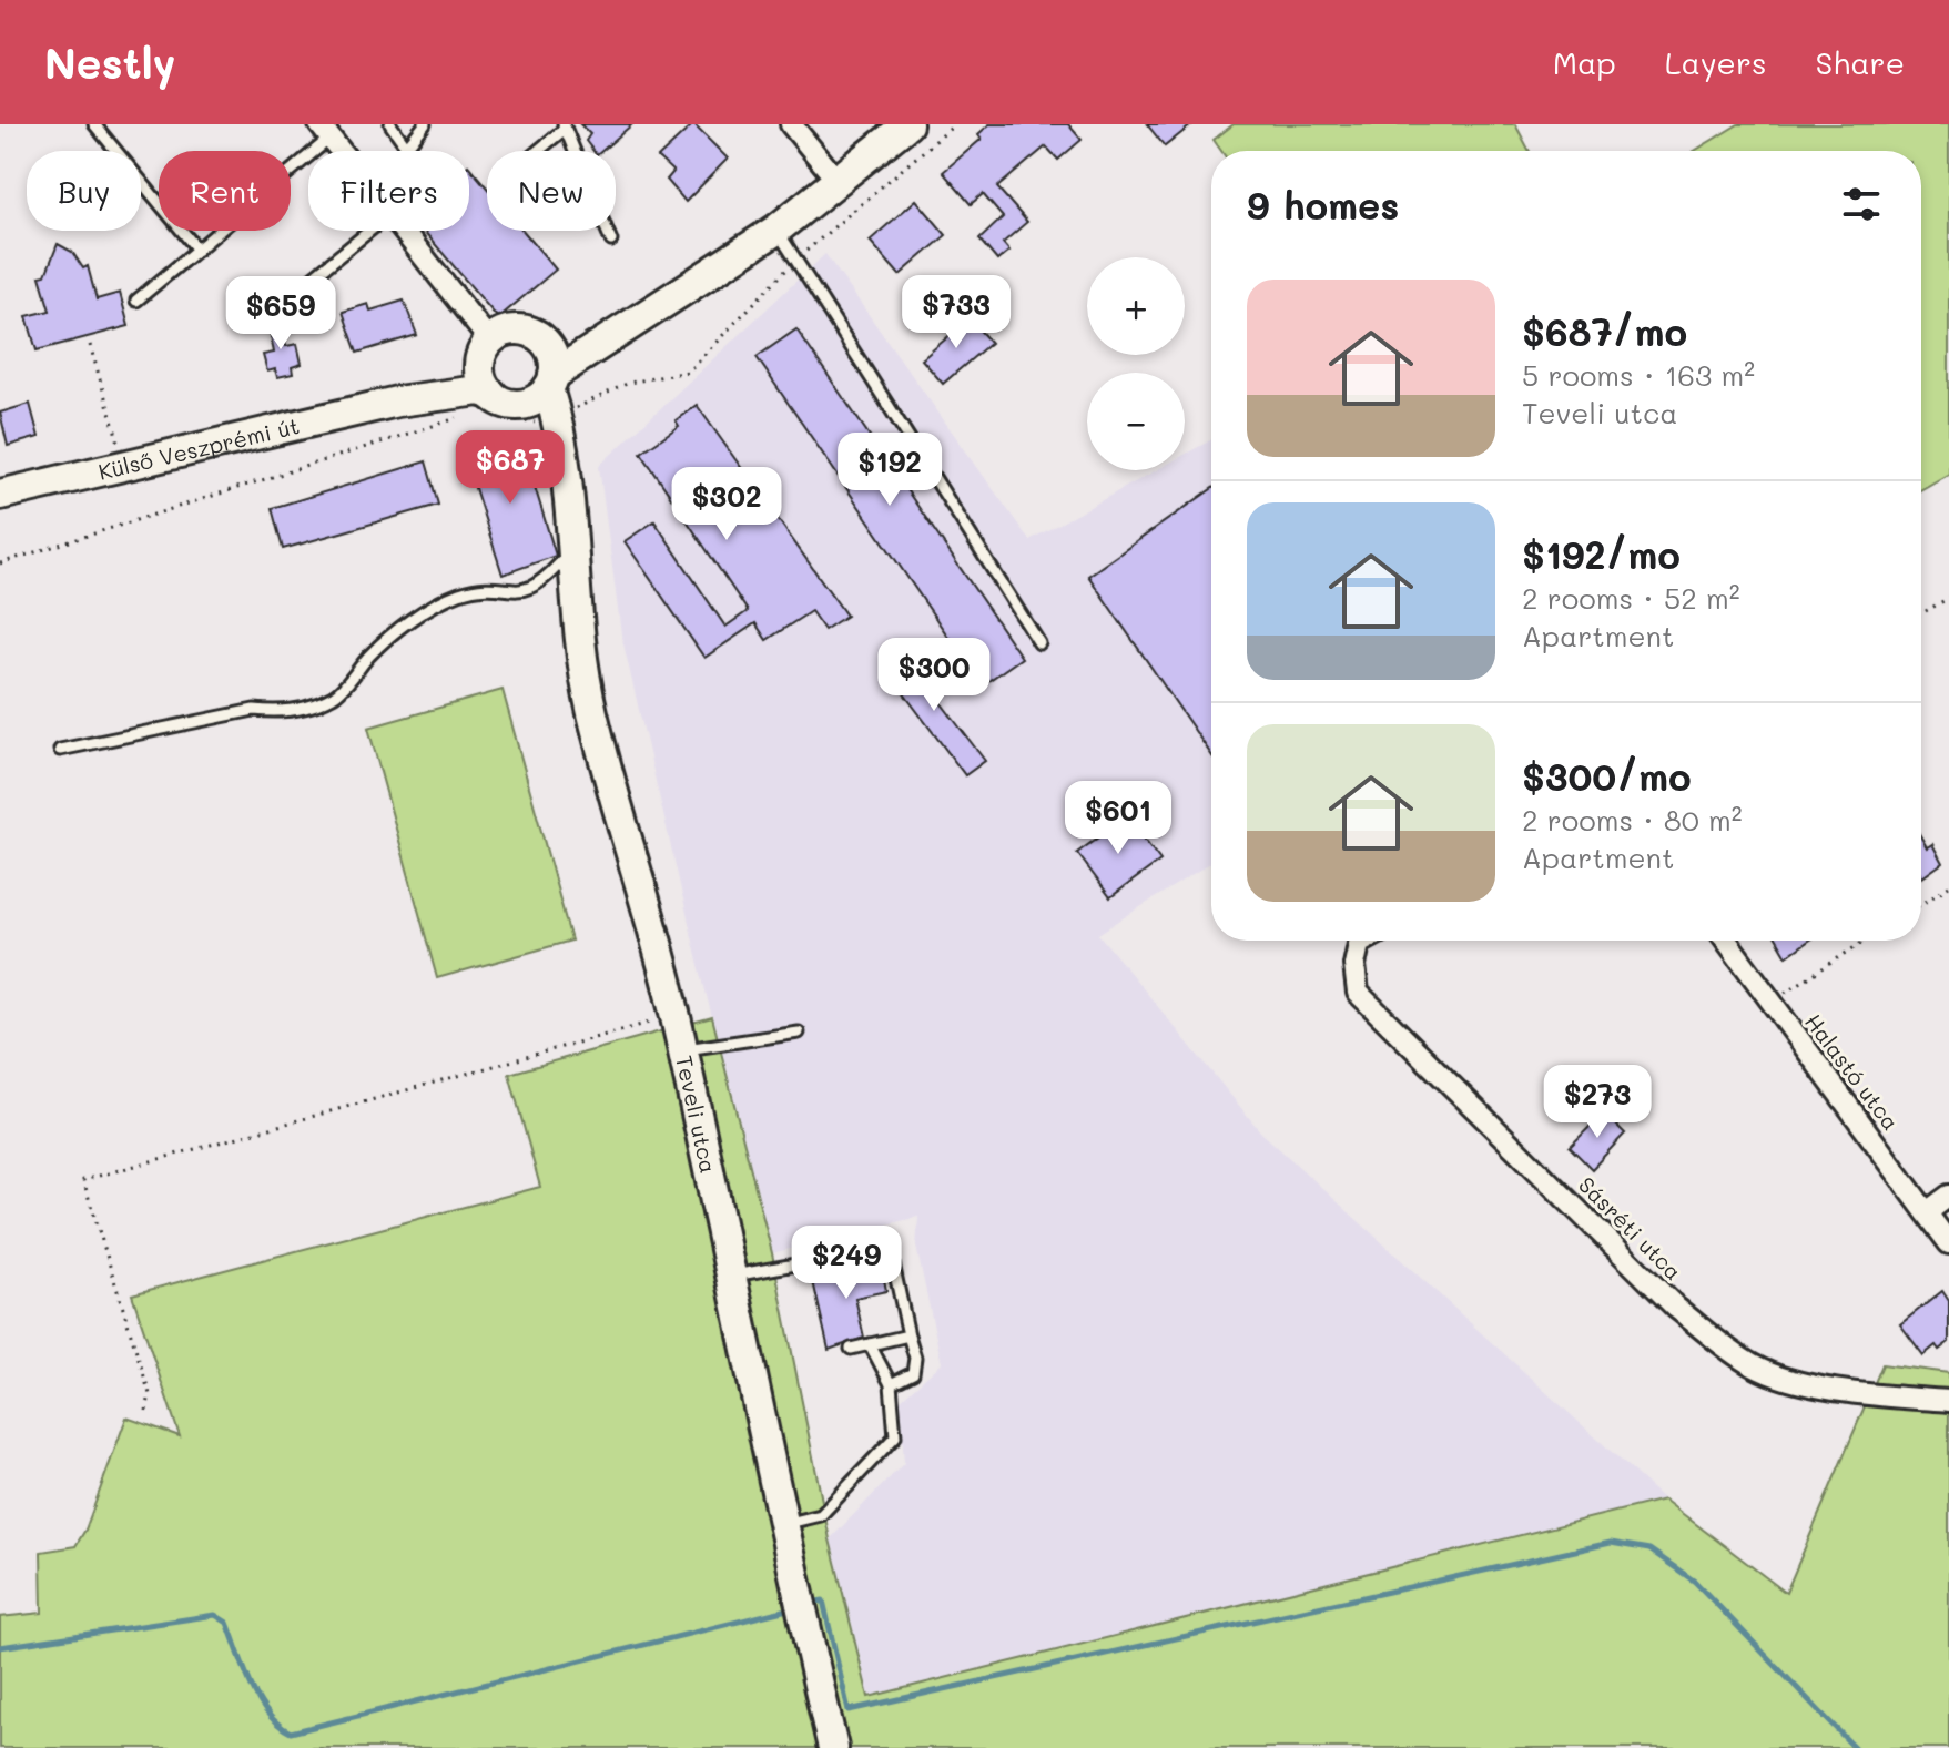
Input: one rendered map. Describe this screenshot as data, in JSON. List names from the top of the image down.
{
  "streets": {
    "main road": ["Külső Veszprémi út", "Teveli utca"],
    "street": ["Halastó utca", "Sásréti utca"]
  },
  "crossings": [
    ["Külső Veszprémi út", "Teveli utca"]
  ],
  "page": {
    "header": "Nestly",
    "nav": ["Map", "Layers", "Share"],
    "chip": [
      "Buy",
      "Rent",
      "Filters",
      "New"
    ],
    "heading": "9 homes",
    "map_buttons": ["+", "−"],
    "list": [
      {
        "name": "$687/mo",
        "note": "5 rooms · 163 m² · Teveli utca"
      },
      {
        "name": "$192/mo",
        "note": "2 rooms · 52 m² · Apartment"
      },
      {
        "name": "$300/mo",
        "note": "2 rooms · 80 m² · Apartment"
      }
    ],
    "price": [
      "$733",
      "$659",
      "$687",
      "$192",
      "$302",
      "$300",
      "$601",
      "$273",
      "$249"
    ]
  }
}
